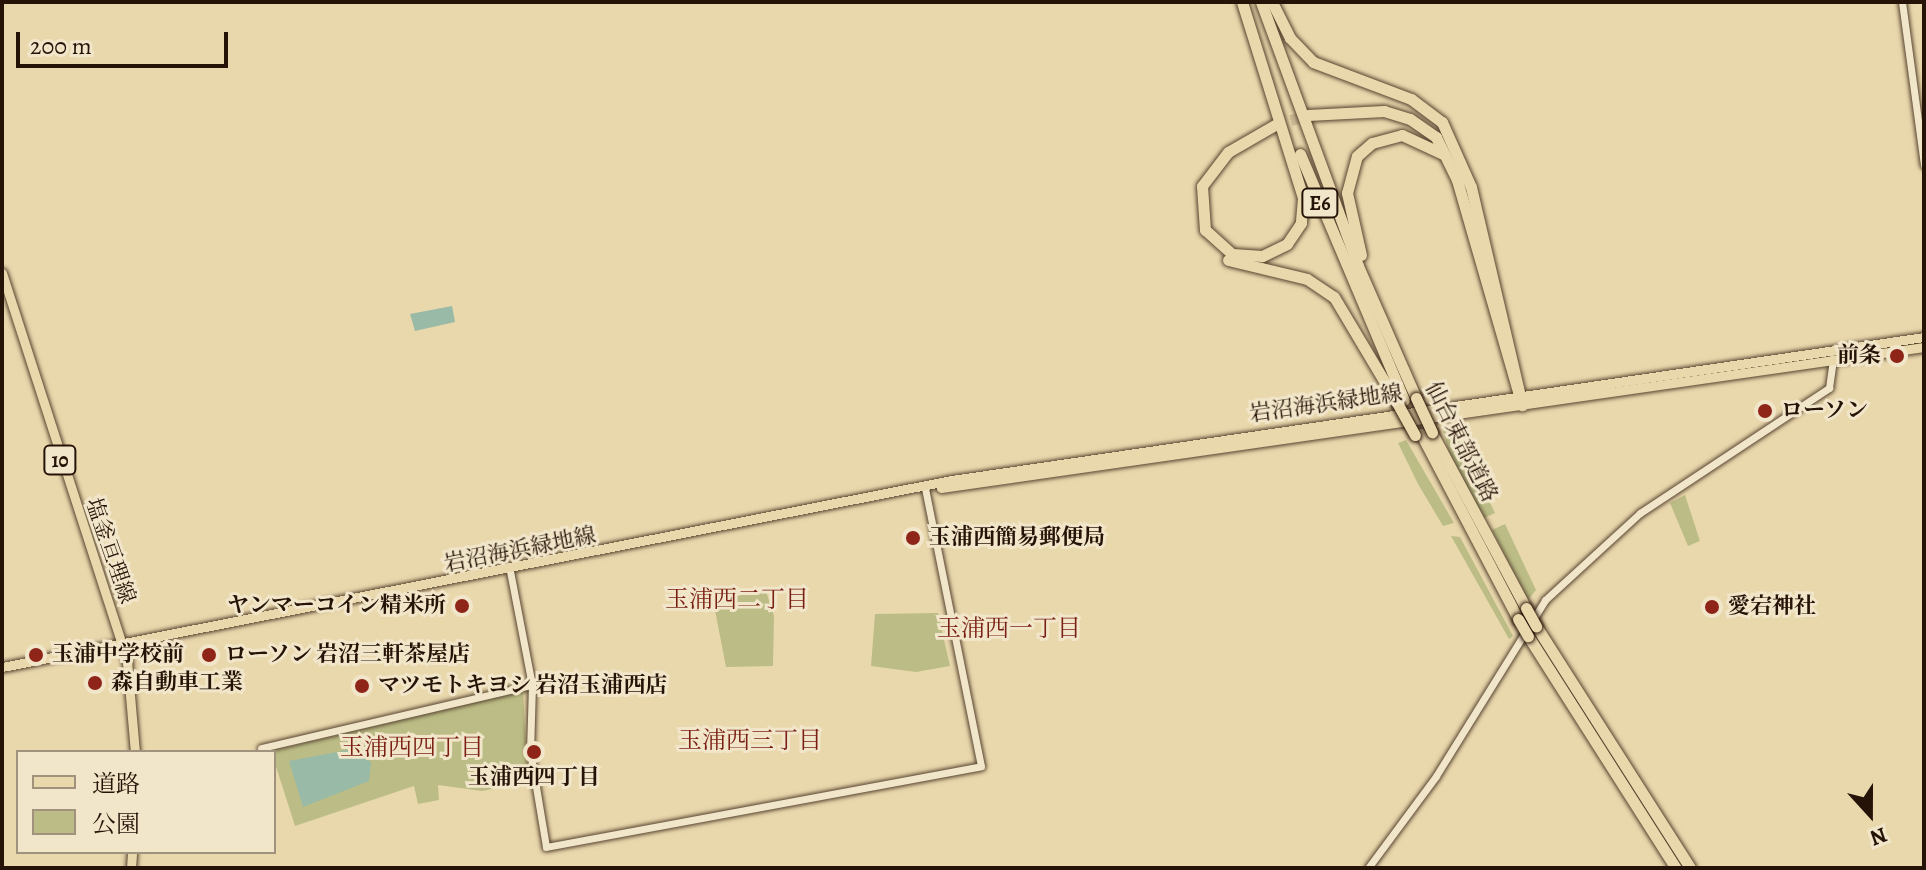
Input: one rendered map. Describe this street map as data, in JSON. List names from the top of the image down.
{
  "streets": {
    "highway": ["E6", "仙台東部道路"],
    "main road": ["岩沼海浜緑地線", "10", "塩釜亘理線"]
  },
  "crossings": [
    ["岩沼海浜緑地線", "塩釜亘理線"]
  ],
  "districts": [
    "玉浦西二丁目",
    "玉浦西一丁目",
    "玉浦西三丁目",
    "玉浦西四丁目"
  ],
  "places": [
    "前条",
    "ローソン",
    "玉浦西簡易郵便局",
    "ヤンマーコイン精米所",
    "愛宕神社",
    "玉浦中学校前",
    "ローソン 岩沼三軒茶屋店",
    "森自動車工業",
    "マツモトキヨシ 岩沼玉浦西店",
    "玉浦西四丁目"
  ],
  "legend": ["道路", "公園"],
  "scale_bar": "200 m",
  "north": "bottom"
}
